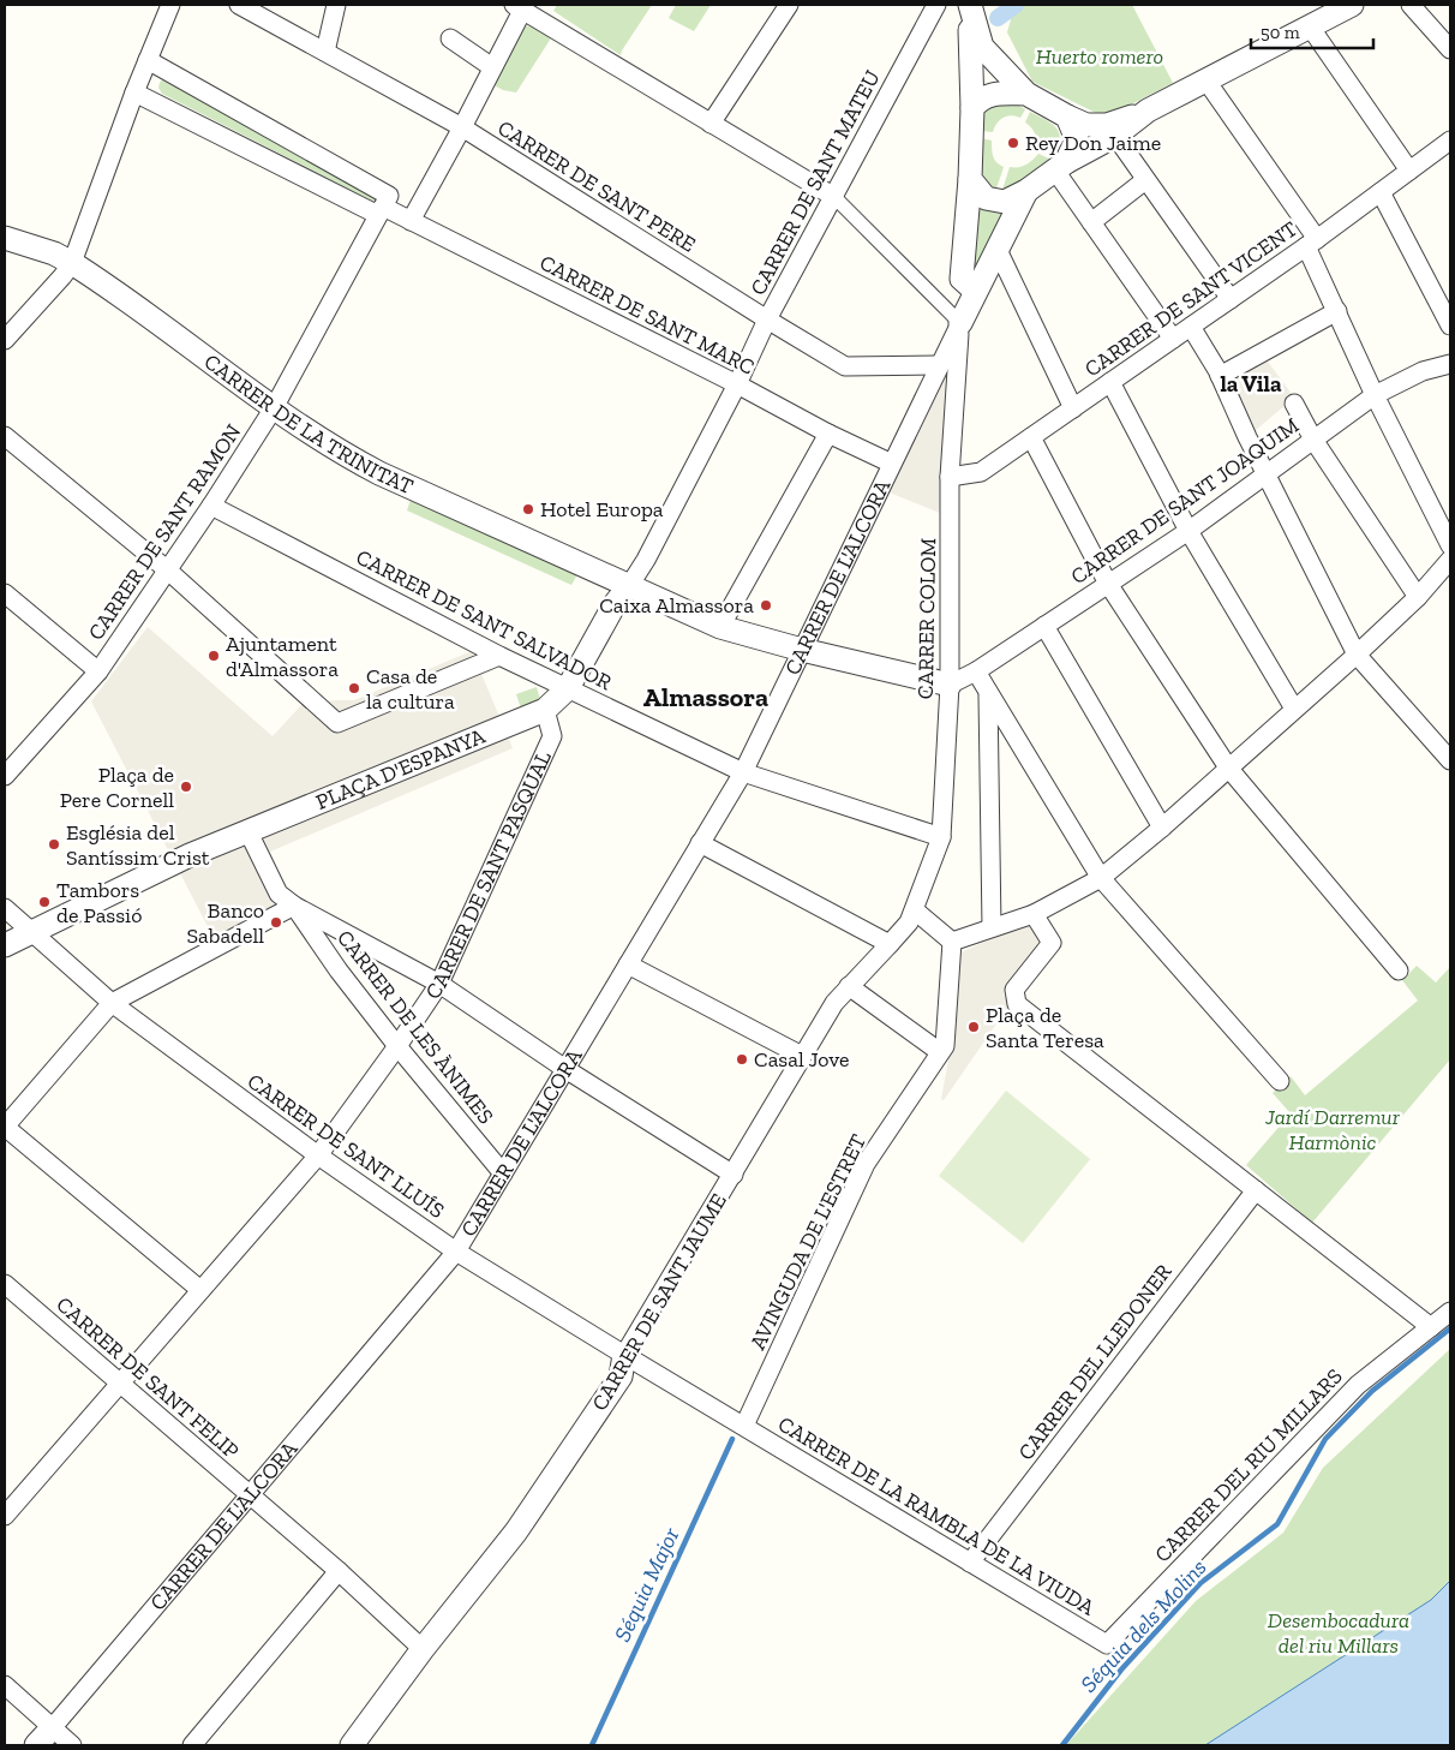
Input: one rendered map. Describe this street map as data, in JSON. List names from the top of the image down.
{
  "streets": {
    "street": [
      "CARRER DE SANT MATEU",
      "CARRER DE SANT PERE",
      "CARRER DE SANT VICENT",
      "CARRER DE SANT MARC",
      "CARRER DE LA TRINITAT",
      "CARRER DE SANT JOAQUIM",
      "CARRER DE SANT RAMON",
      "CARRER DE L'ALCORA",
      "CARRER COLOM",
      "CARRER DE SANT SALVADOR",
      "PLAÇA D'ESPANYA",
      "CARRER DE SANT PASQUAL",
      "CARRER DE LES ÀNIMES",
      "CARRER DE SANT LLUÍS",
      "AVINGUDA DE L'ESTRET",
      "CARRER DE SANT JAUME",
      "CARRER DEL LLEDONER",
      "CARRER DE SANT FELIP",
      "CARRER DEL RIU MILLARS",
      "CARRER DE LA RAMBLA DE LA VIUDA"
    ]
  },
  "crossings": [
    ["CARRER DE SANT MATEU", "CARRER DE SANT PERE"],
    ["CARRER DE SANT MATEU", "CARRER DE SANT MARC"],
    ["CARRER DE SANT MATEU", "CARRER DE LA TRINITAT"],
    ["CARRER DE SANT PERE", "CARRER DE L'ALCORA"],
    ["CARRER DE SANT VICENT", "CARRER COLOM"],
    ["CARRER DE SANT MARC", "CARRER DE SANT RAMON"],
    ["CARRER DE SANT MARC", "CARRER DE L'ALCORA"],
    ["CARRER DE LA TRINITAT", "CARRER DE SANT JOAQUIM"],
    ["CARRER DE LA TRINITAT", "CARRER DE SANT RAMON"],
    ["CARRER DE LA TRINITAT", "CARRER DE L'ALCORA"],
    ["CARRER DE LA TRINITAT", "CARRER COLOM"],
    ["CARRER DE SANT JOAQUIM", "CARRER COLOM"],
    ["CARRER DE SANT RAMON", "CARRER DE SANT SALVADOR"],
    ["CARRER DE L'ALCORA", "CARRER COLOM"],
    ["CARRER DE L'ALCORA", "CARRER DE SANT SALVADOR"],
    ["CARRER DE L'ALCORA", "CARRER DE LES ÀNIMES"],
    ["CARRER DE L'ALCORA", "CARRER DE SANT LLUÍS"],
    ["CARRER DE L'ALCORA", "CARRER DE SANT FELIP"],
    ["CARRER COLOM", "CARRER DE SANT SALVADOR"],
    ["CARRER COLOM", "CARRER DE SANT JAUME"],
    ["PLAÇA D'ESPANYA", "CARRER DE SANT PASQUAL"],
    ["CARRER DE SANT PASQUAL", "CARRER DE LES ÀNIMES"],
    ["CARRER DE SANT PASQUAL", "CARRER DE SANT LLUÍS"],
    ["CARRER DE SANT PASQUAL", "CARRER DE SANT FELIP"],
    ["CARRER DE SANT LLUÍS", "AVINGUDA DE L'ESTRET"],
    ["CARRER DE SANT LLUÍS", "CARRER DE SANT JAUME"],
    ["CARRER DE SANT LLUÍS", "CARRER DE LA RAMBLA DE LA VIUDA"],
    ["AVINGUDA DE L'ESTRET", "CARRER DE LA RAMBLA DE LA VIUDA"],
    ["CARRER DE SANT JAUME", "CARRER DE SANT FELIP"],
    ["CARRER DEL LLEDONER", "CARRER DE LA RAMBLA DE LA VIUDA"],
    ["CARRER DEL RIU MILLARS", "CARRER DE LA RAMBLA DE LA VIUDA"]
  ],
  "districts": ["la Vila", "Almassora"],
  "water": ["Séquia Major", "Séquia dels Molins"],
  "parks": ["Huerto romero", "Jardí Darremur Harmònic", "Desembocadura del riu Millars"],
  "places": [
    "Rey Don Jaime",
    "Hotel Europa",
    "Caixa Almassora",
    "Ajuntament d'Almassora",
    "Casa de la cultura",
    "Plaça de Pere Cornell",
    "Església del Santíssim Crist",
    "Tambors de Passió",
    "Banco Sabadell",
    "Plaça de Santa Teresa",
    "Casal Jove"
  ],
  "scale_bar": "50 m"
}
